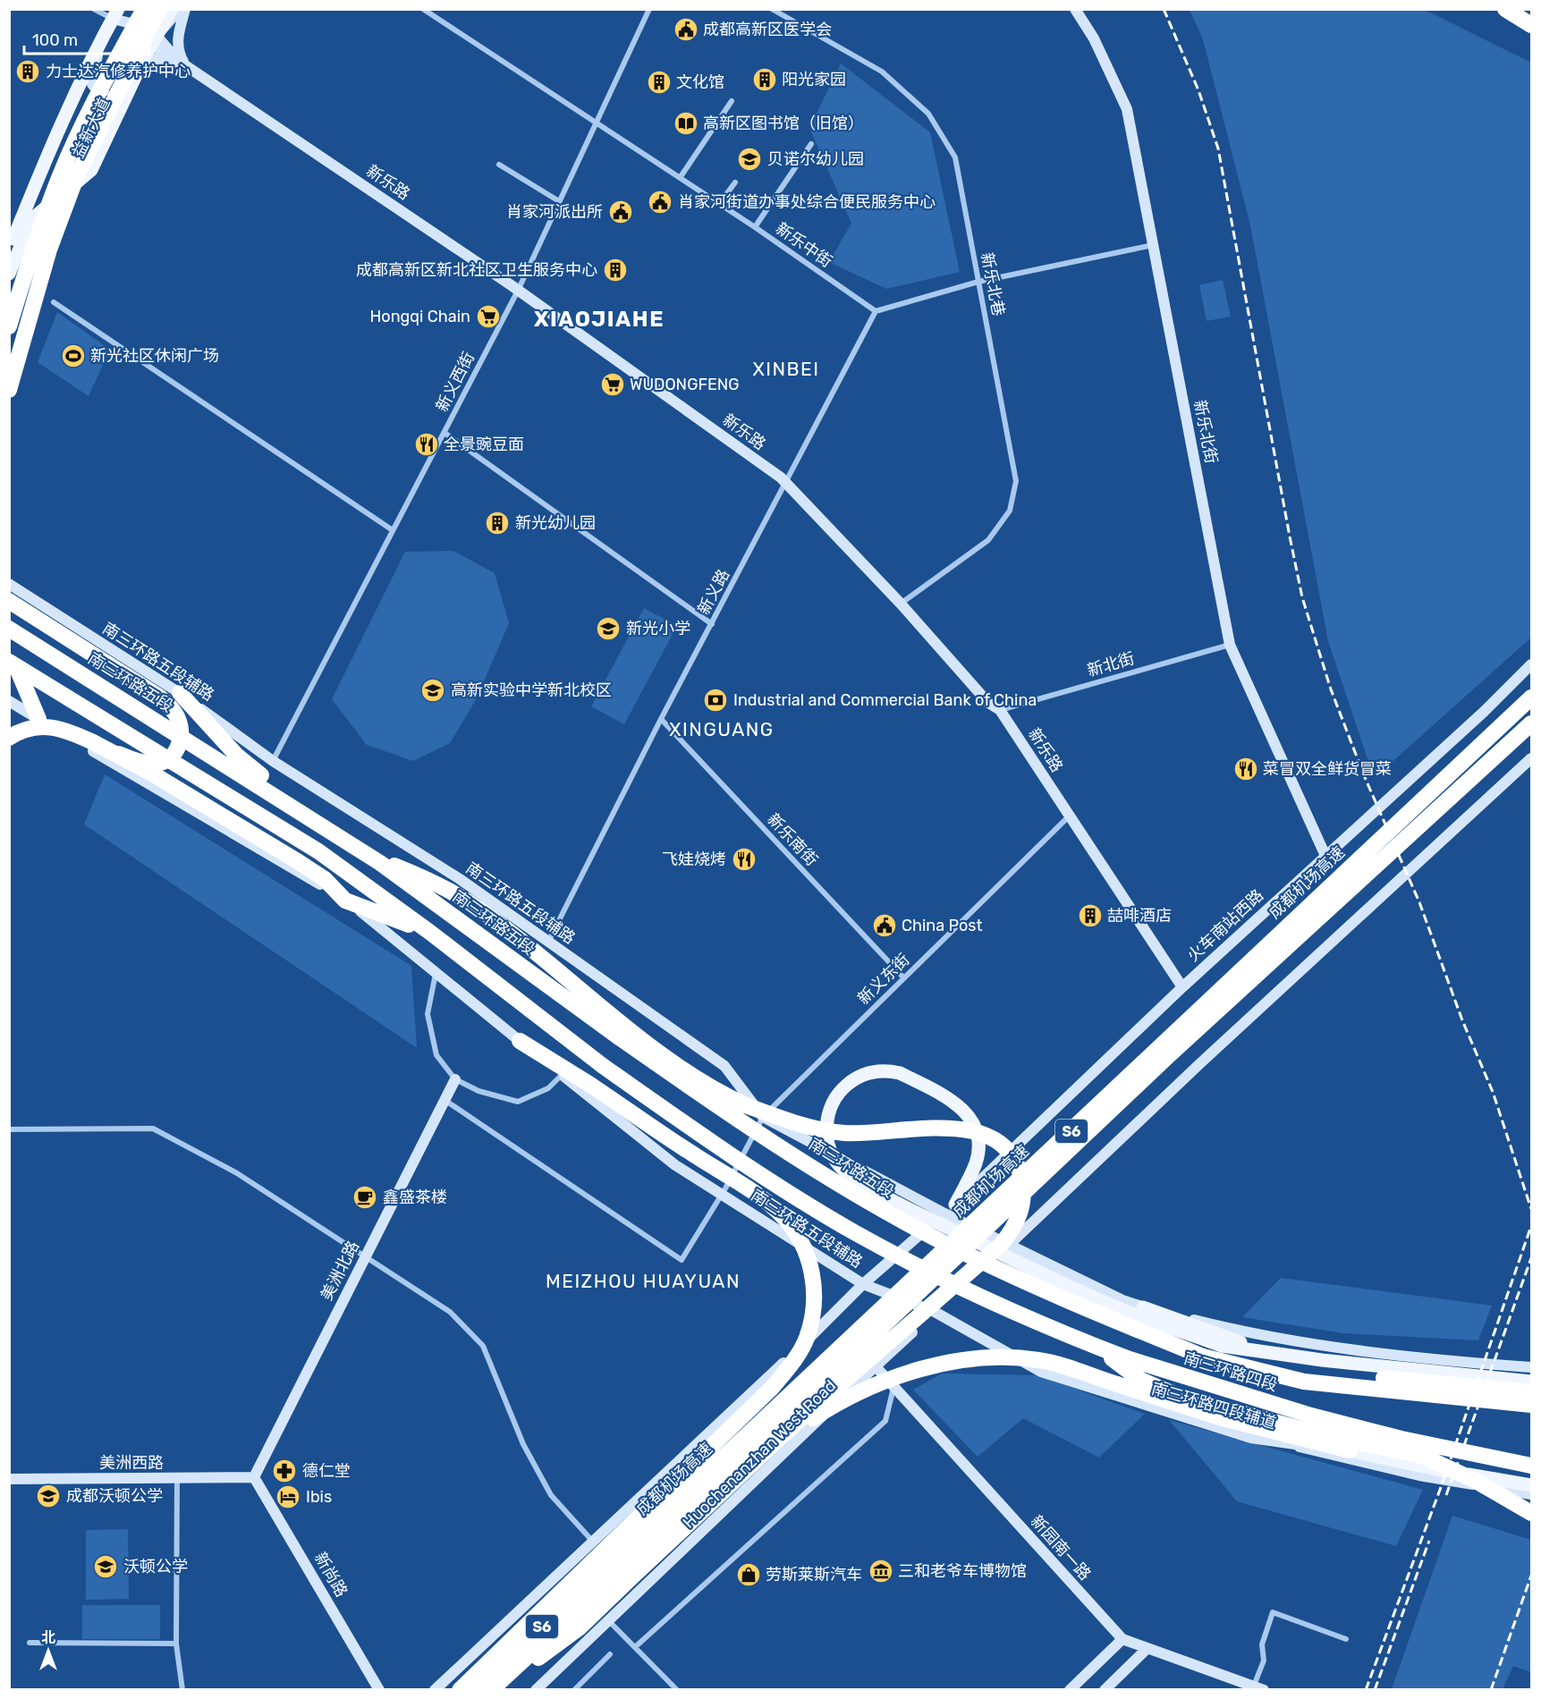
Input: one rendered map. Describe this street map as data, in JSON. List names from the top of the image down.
{
  "streets": {
    "highway": [
      "南三环路五段",
      "成都机场高速",
      "S6",
      "南三环路四段"
    ],
    "main road": [
      "益新大道",
      "新乐路",
      "新乐北街",
      "南三环路五段辅路",
      "火车南站西路",
      "美洲北路",
      "南三环路四段辅道",
      "Huochenanzhan West Road",
      "美洲西路",
      "新园南一路",
      "新尚路"
    ],
    "street": [
      "新乐中街",
      "新乐北巷",
      "新义西街",
      "新义路",
      "新北街",
      "新乐南街",
      "新义东街"
    ]
  },
  "crossings": [
    ["益新大道", "新乐路"],
    ["新乐路", "新乐北巷"],
    ["新乐路", "新义西街"],
    ["新乐路", "新义路"],
    ["新乐路", "新北街"],
    ["新乐路", "火车南站西路"],
    ["新乐路", "新义东街"],
    ["新乐中街", "新义西街"],
    ["新乐中街", "新义路"],
    ["新义西街", "南三环路五段辅路"],
    ["新乐北街", "新北街"],
    ["新乐北街", "火车南站西路"],
    ["新义路", "南三环路五段辅路"],
    ["新义路", "新乐南街"],
    ["南三环路五段辅路", "火车南站西路"],
    ["南三环路五段辅路", "新义东街"],
    ["南三环路五段辅路", "南三环路四段辅道"],
    ["南三环路五段辅路", "Huochenanzhan West Road"],
    ["南三环路五段", "南三环路四段"],
    ["新乐南街", "新义东街"],
    ["新义东街", "美洲北路"],
    ["美洲北路", "美洲西路"],
    ["美洲北路", "新尚路"],
    ["南三环路四段辅道", "Huochenanzhan West Road"],
    ["Huochenanzhan West Road", "新园南一路"],
    ["美洲西路", "新尚路"]
  ],
  "districts": [
    "XIAOJIAHE",
    "XINBEI",
    "XINGUANG",
    "MEIZHOU HUAYUAN"
  ],
  "places": {
    "public building": [
      "成都高新区医学会",
      "肖家河街道办事处综合便民服务中心",
      "肖家河派出所",
      "China Post"
    ],
    "building": [
      "力士达汽修养护中心",
      "阳光家园",
      "文化馆",
      "成都高新区新北社区卫生服务中心",
      "新光幼儿园",
      "喆啡酒店"
    ],
    "library": ["高新区图书馆（旧馆）"],
    "school or university": [
      "贝诺尔幼儿园",
      "新光小学",
      "高新实验中学新北校区",
      "成都沃顿公学",
      "沃顿公学"
    ],
    "supermarket": ["Hongqi Chain", "WUDONGFENG"],
    "sports": ["新光社区休闲广场"],
    "restaurant": ["全景豌豆面", "菜冒双全鲜货冒菜", "飞娃烧烤"],
    "bank": ["Industrial and Commercial Bank of China"],
    "cafe": ["鑫盛茶楼"],
    "pharmacy": ["德仁堂"],
    "hotel": ["Ibis"],
    "museum": ["三和老爷车博物馆"],
    "shop": ["劳斯莱斯汽车"]
  },
  "scale_bar": "100 m",
  "north": "top"
}
